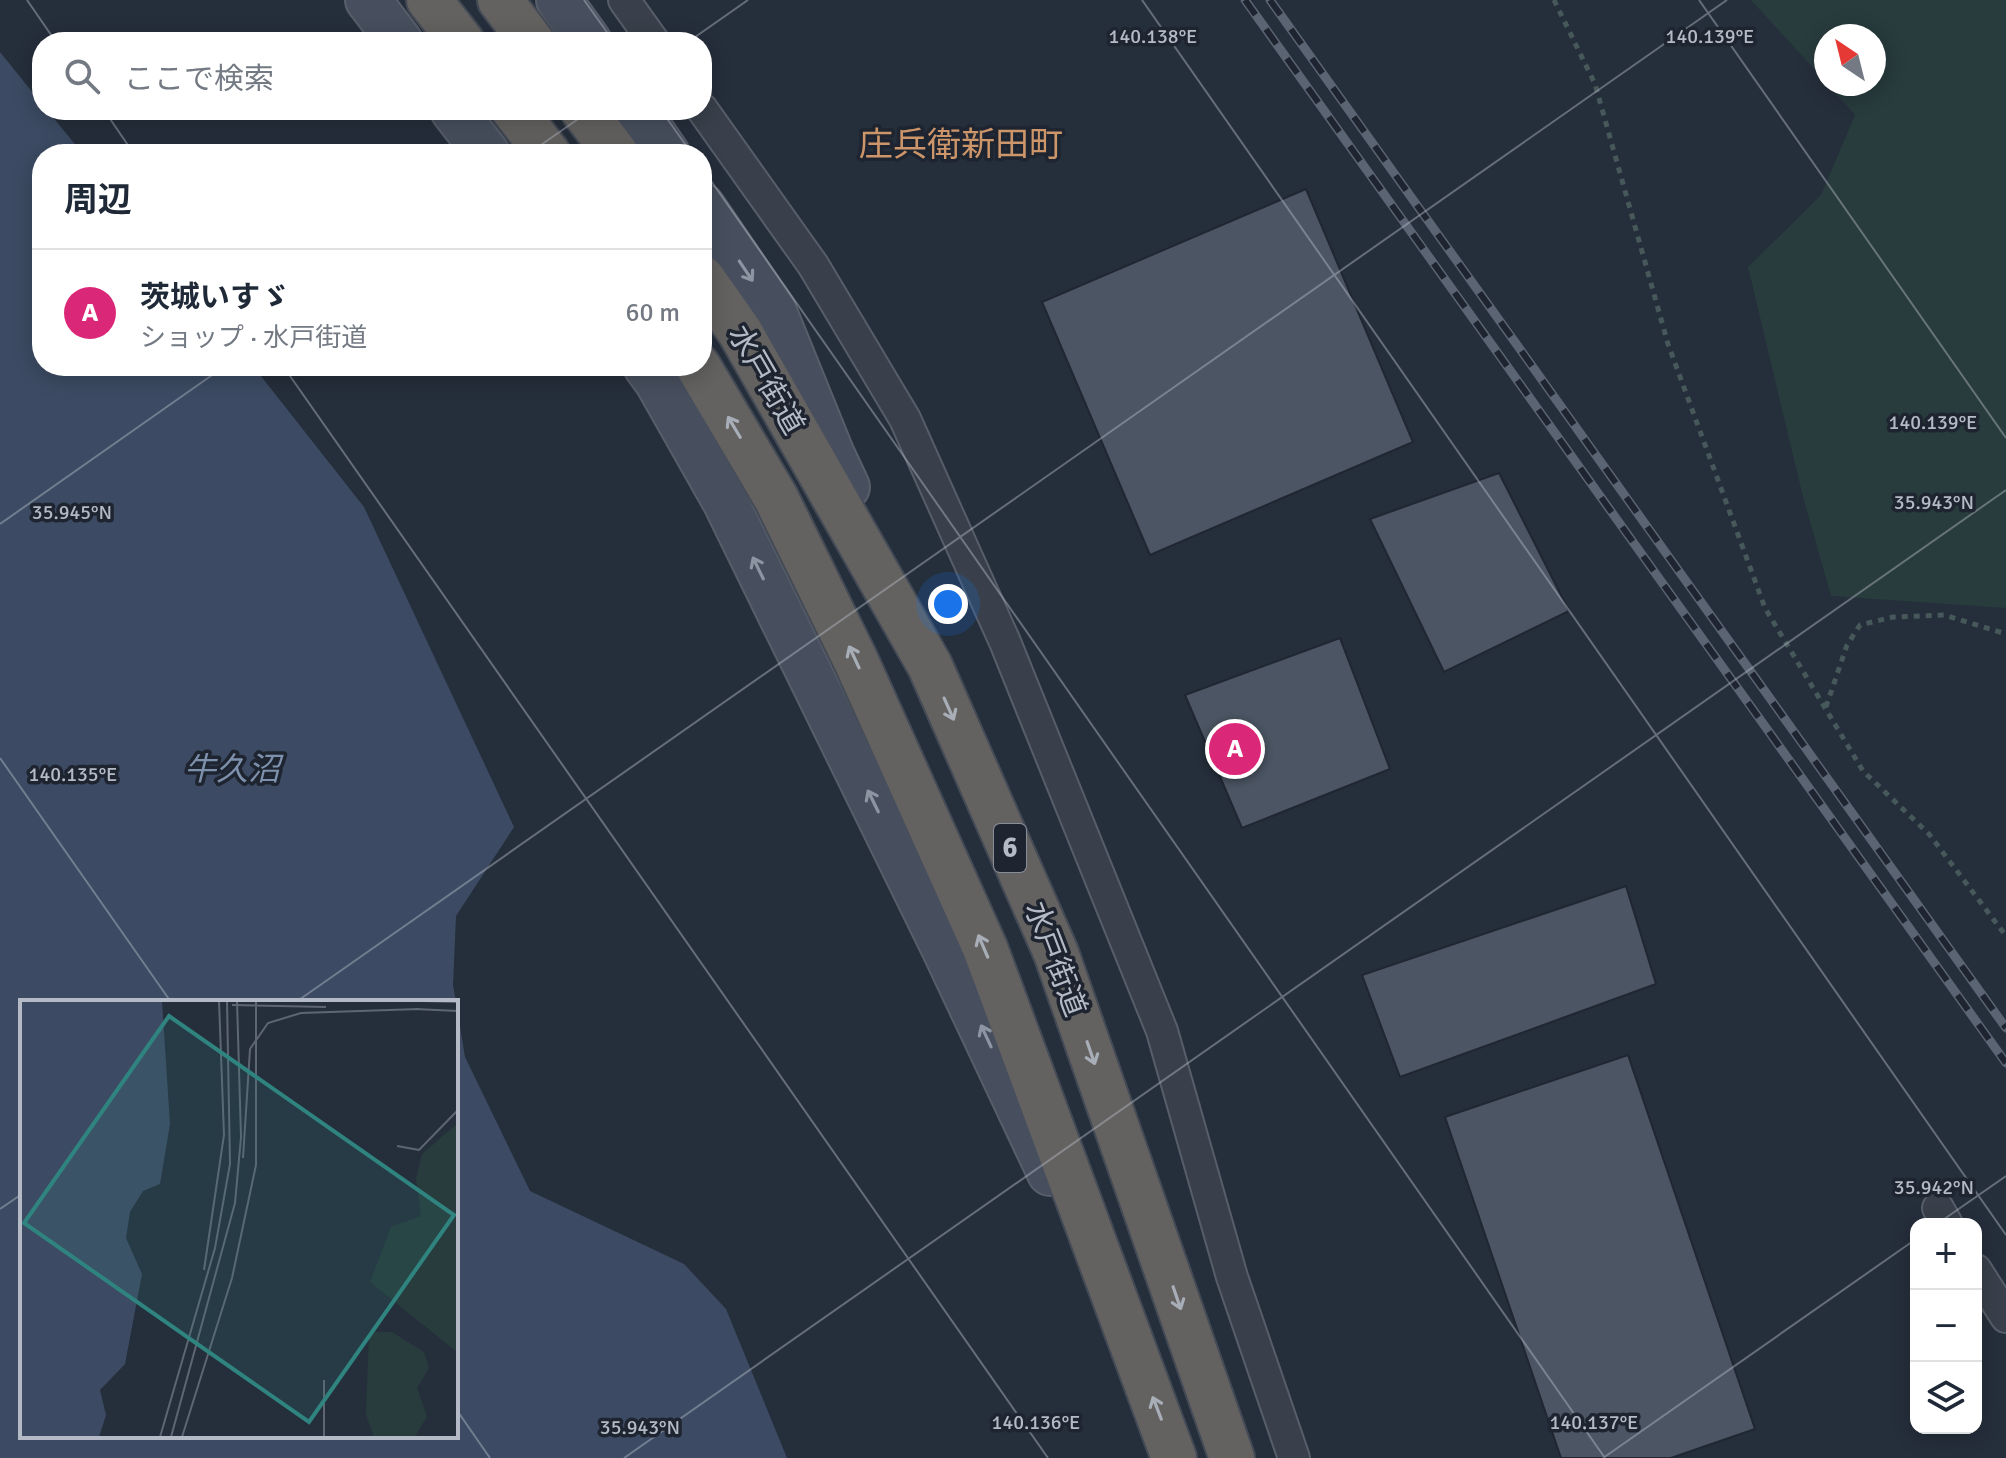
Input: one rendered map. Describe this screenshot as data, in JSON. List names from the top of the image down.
{
  "streets": {
    "highway": ["水戸街道", "6"]
  },
  "districts": ["庄兵衛新田町"],
  "water": ["牛久沼"],
  "north": "top left",
  "page": {
    "search": "ここで検索",
    "heading": "周辺",
    "list": [
      {
        "mark": "A",
        "name": "茨城いすゞ",
        "note": "ショップ · 水戸街道",
        "value": "60 m"
      }
    ],
    "pins": "A",
    "map_buttons": ["+", "−"]
  },
  "coordinates": [
    "140.139°E",
    "140.138°E",
    "35.943°N",
    "35.945°N",
    "140.135°E",
    "35.942°N",
    "140.136°E",
    "140.137°E"
  ]
}
